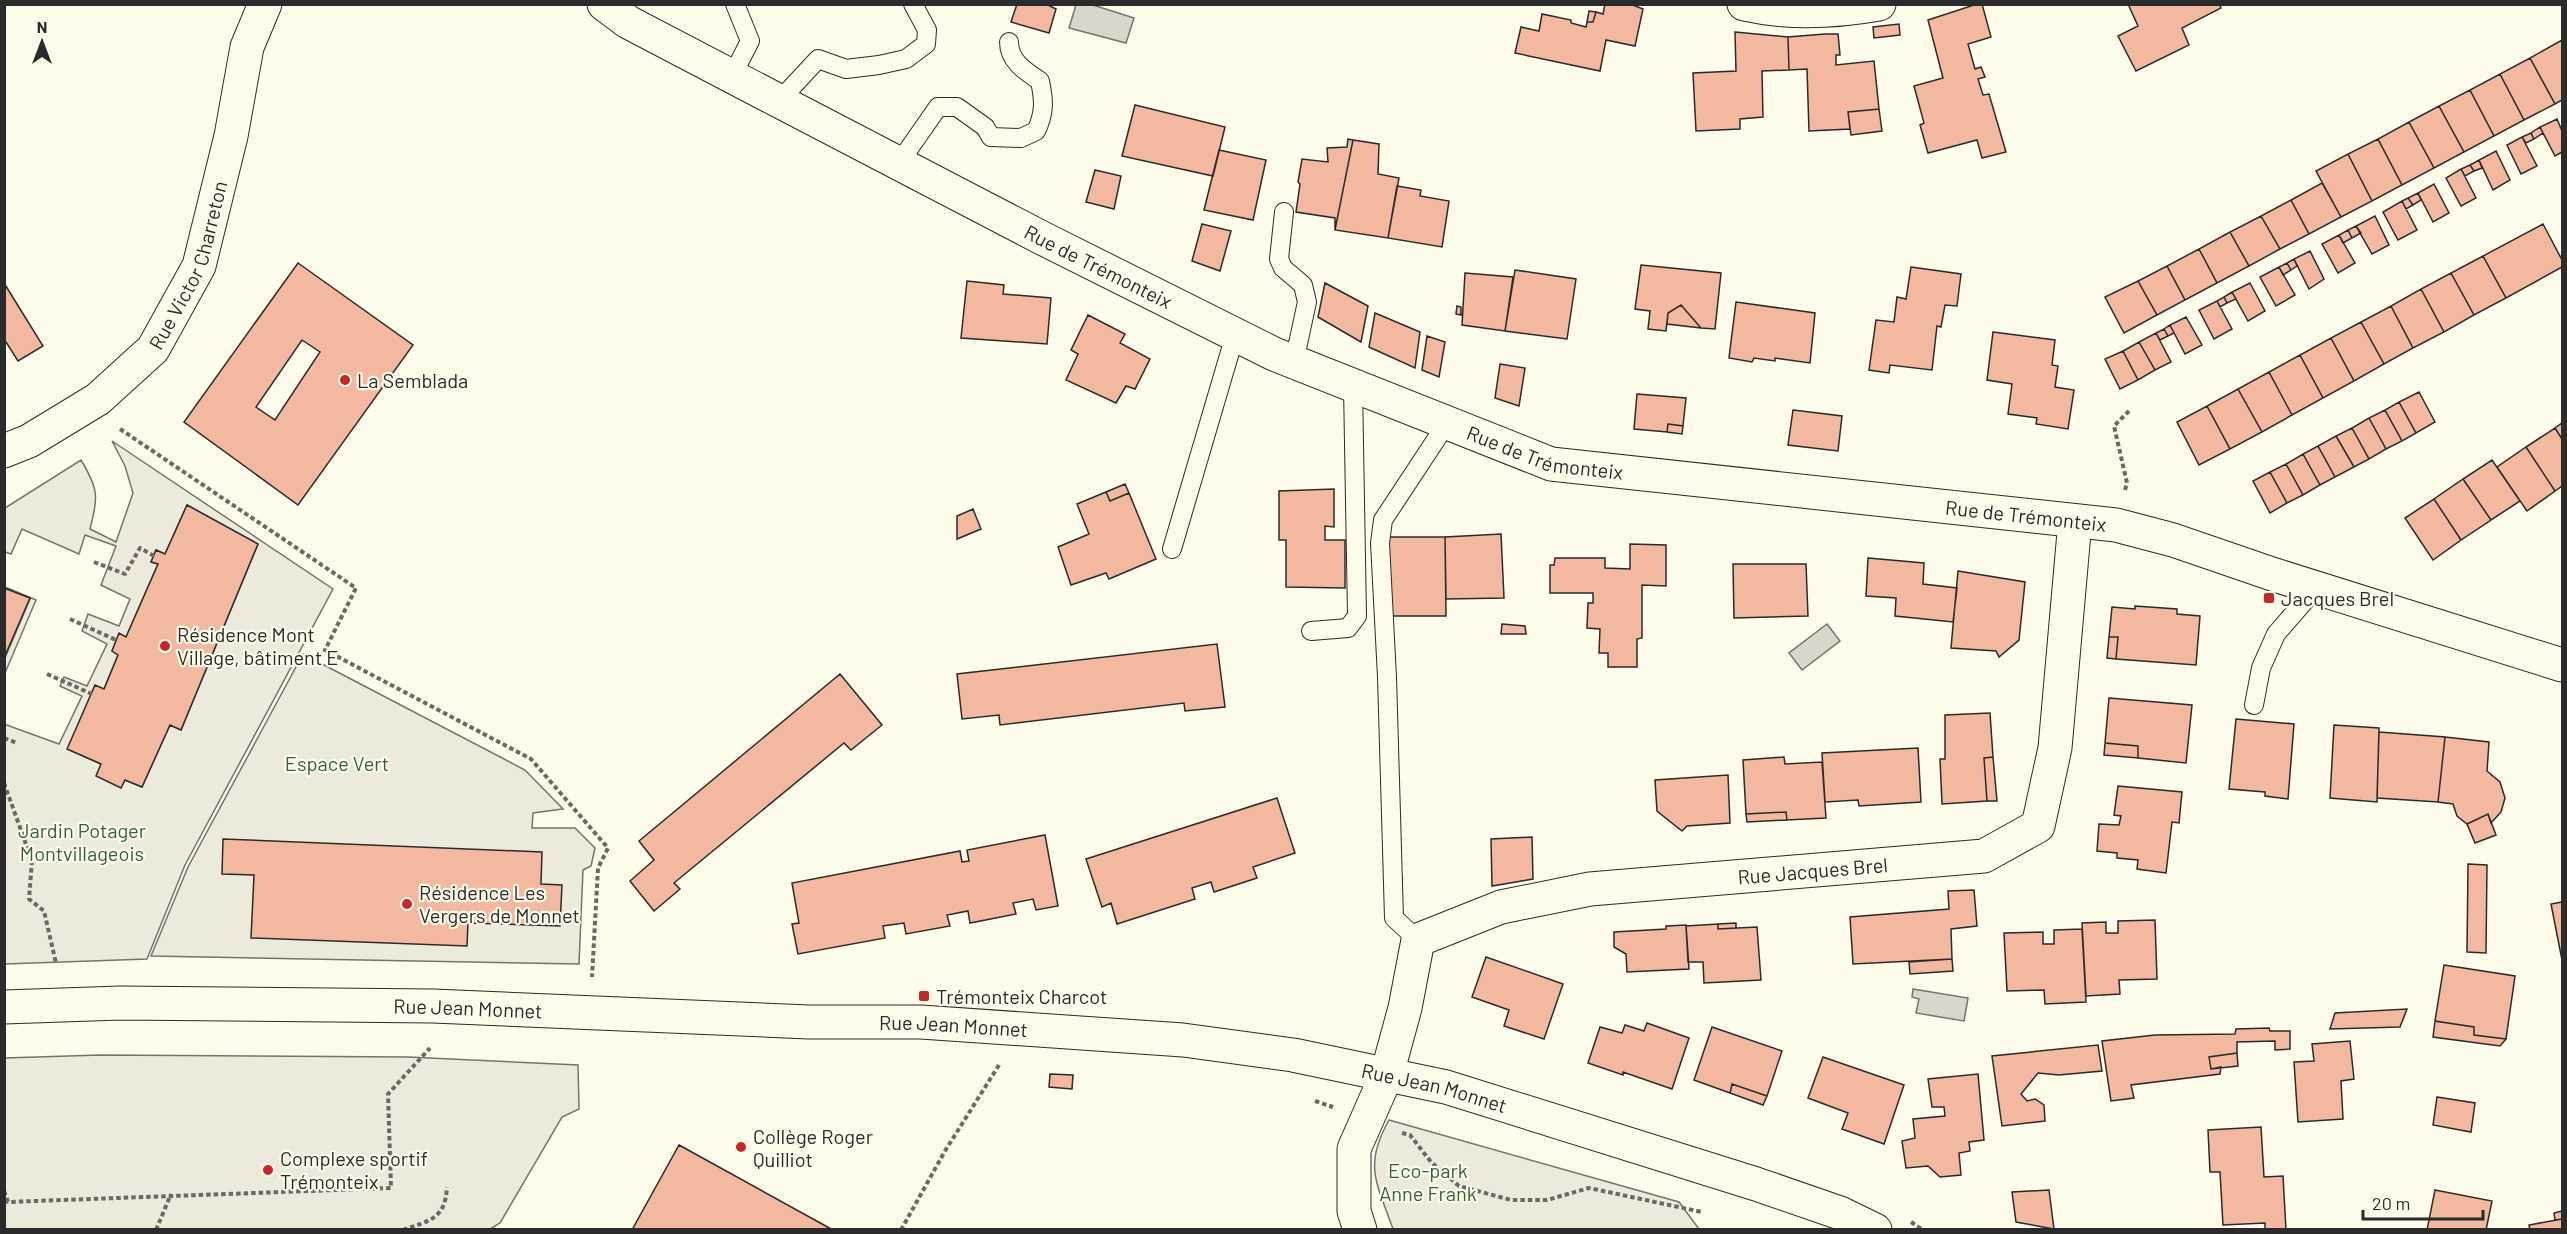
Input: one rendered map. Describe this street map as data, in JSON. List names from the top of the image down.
{
  "streets": {
    "street": [
      "Rue Victor Charreton",
      "Rue de Trémonteix",
      "Rue Jacques Brel",
      "Rue Jean Monnet"
    ]
  },
  "crossings": [
    ["Rue de Trémonteix", "Rue Jacques Brel"]
  ],
  "parks": ["Espace Vert", "Jardin Potager Montvillageois", "Eco-park Anne Frank"],
  "places": {
    "other": [
      "La Semblada",
      "Résidence Mont Village, bâtiment E",
      "Résidence Les Vergers de Monnet",
      "Collège Roger Quilliot",
      "Complexe sportif Trémonteix"
    ],
    "transit": ["Jacques Brel", "Trémonteix Charcot"]
  },
  "scale_bar": "20 m",
  "north": "top"
}
